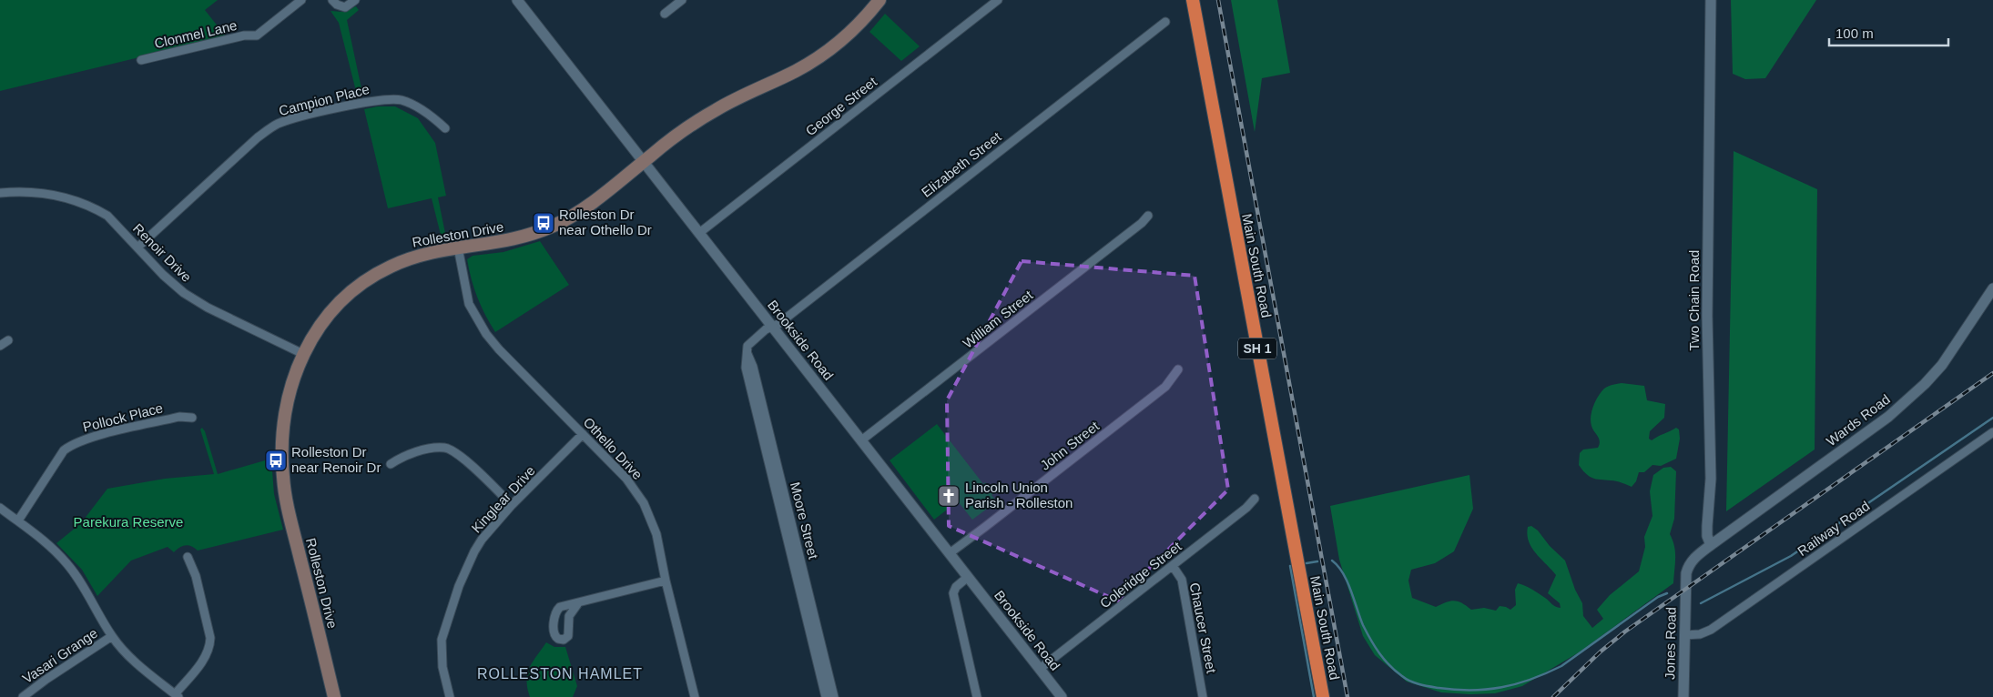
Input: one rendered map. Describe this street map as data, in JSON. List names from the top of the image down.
{
  "streets": {
    "highway": ["Main South Road", "SH 1"],
    "main road": ["Rolleston Drive"],
    "street": [
      "Clonmel Lane",
      "Campion Place",
      "George Street",
      "Elizabeth Street",
      "Renoir Drive",
      "Two Chain Road",
      "William Street",
      "Brookside Road",
      "Pollock Place",
      "Wards Road",
      "John Street",
      "Othello Drive",
      "Kinglear Drive",
      "Moore Street",
      "Railway Road",
      "Coleridge Street",
      "Chaucer Street",
      "Jones Road",
      "Vasari Grange"
    ]
  },
  "crossings": [
    ["Campion Place", "Renoir Drive"],
    ["George Street", "Brookside Road"],
    ["Elizabeth Street", "Brookside Road"],
    ["Rolleston Drive", "Renoir Drive"],
    ["Rolleston Drive", "Brookside Road"],
    ["Rolleston Drive", "Othello Drive"],
    ["Two Chain Road", "Wards Road"],
    ["Two Chain Road", "Jones Road"],
    ["William Street", "Brookside Road"],
    ["Brookside Road", "John Street"],
    ["Brookside Road", "Coleridge Street"],
    ["Wards Road", "Jones Road"],
    ["Othello Drive", "Kinglear Drive"],
    ["Railway Road", "Jones Road"],
    ["Coleridge Street", "Chaucer Street"]
  ],
  "districts": ["ROLLESTON HAMLET"],
  "parks": ["Parekura Reserve"],
  "places": {
    "bus stop": ["Rolleston Dr near Othello Dr", "Rolleston Dr near Renoir Dr"],
    "church": ["Lincoln Union Parish - Rolleston"]
  },
  "scale_bar": "100 m"
}
